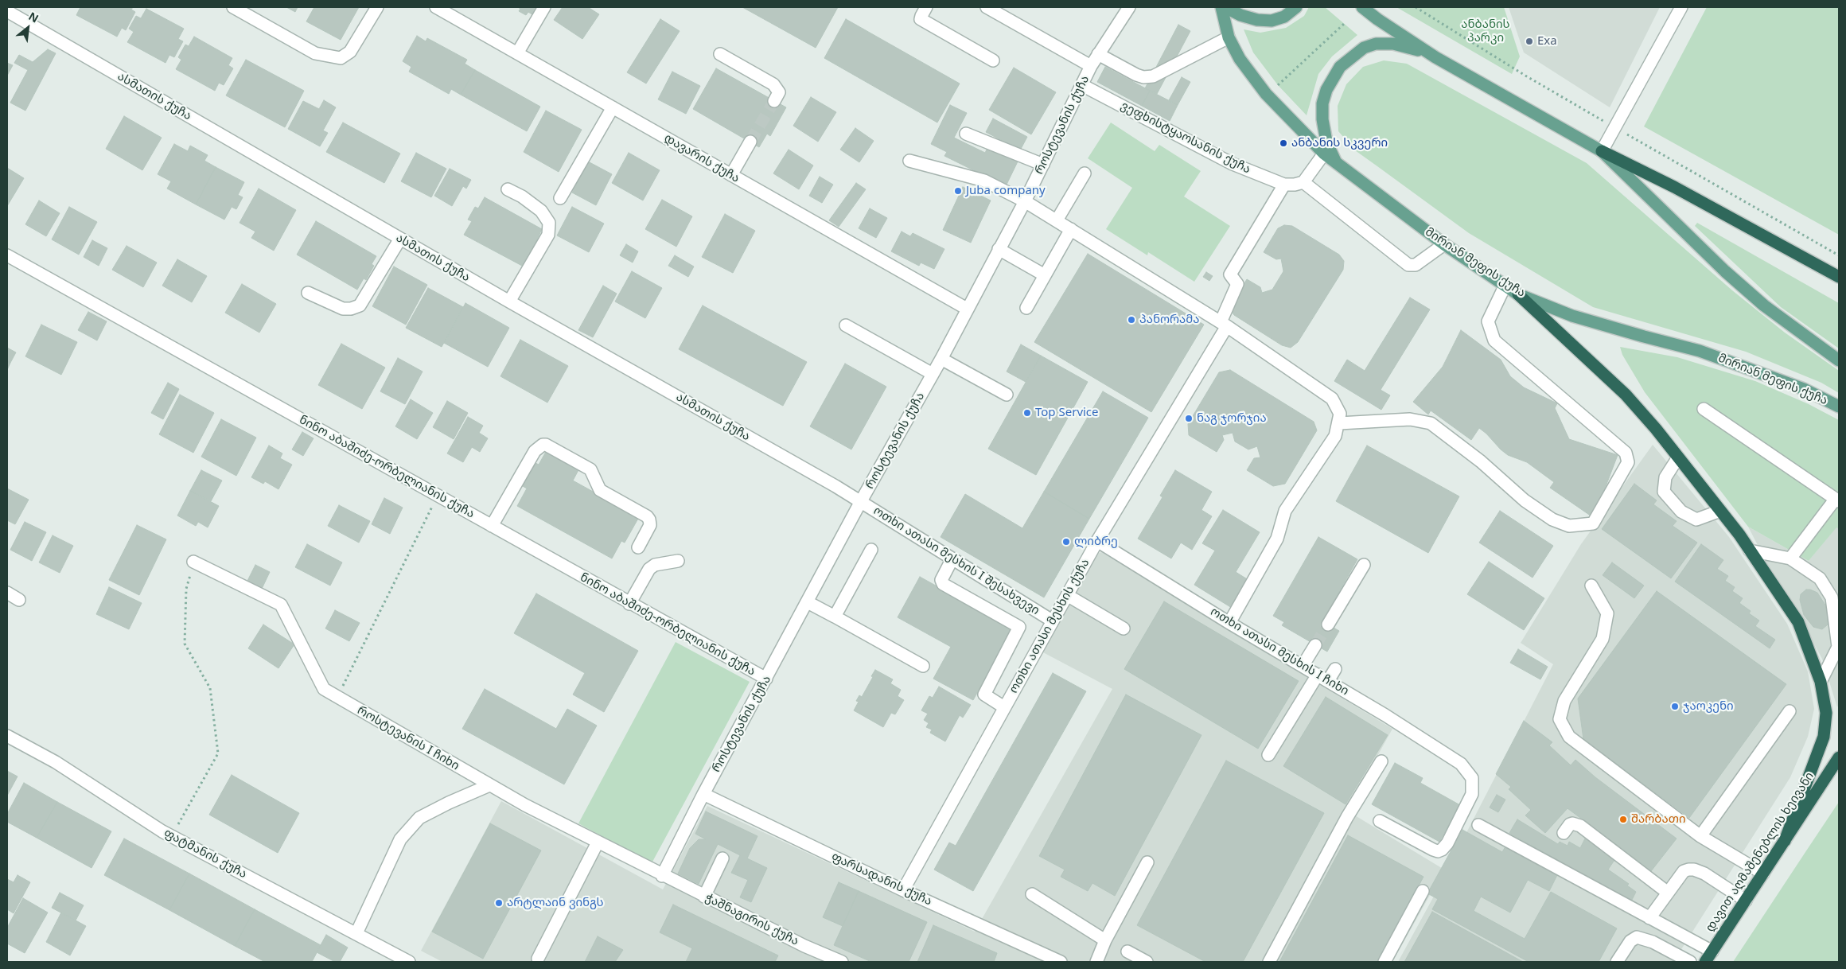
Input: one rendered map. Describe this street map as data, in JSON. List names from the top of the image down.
{
  "streets": {
    "highway": ["დავით აღმაშენებლის ხეივანი"],
    "main road": ["მირიან მეფის ქუჩა"],
    "street": [
      "ასმათის ქუჩა",
      "როსტევანის ქუჩა",
      "ვეფხისტყაოსანის ქუჩა",
      "დავარის ქუჩა",
      "ნინო აბაშიძე-ორბელიანის ქუჩა",
      "ოთხი ათასი მესხის I შესახვევი",
      "ოთხი ათასი მესხის ქუჩა",
      "ოთხი ათასი მესხის I ჩიხი",
      "როსტევანის I ჩიხი",
      "ფატმანის ქუჩა",
      "ფარსადანის ქუჩა",
      "ჭაშნაგირის ქუჩა"
    ]
  },
  "crossings": [
    ["ასმათის ქუჩა", "როსტევანის ქუჩა"],
    ["ასმათის ქუჩა", "ოთხი ათასი მესხის I შესახვევი"],
    ["როსტევანის ქუჩა", "ვეფხისტყაოსანის ქუჩა"],
    ["როსტევანის ქუჩა", "დავარის ქუჩა"],
    ["როსტევანის ქუჩა", "ნინო აბაშიძე-ორბელიანის ქუჩა"],
    ["როსტევანის ქუჩა", "ოთხი ათასი მესხის I შესახვევი"],
    ["როსტევანის ქუჩა", "როსტევანის I ჩიხი"],
    ["როსტევანის ქუჩა", "ფარსადანის ქუჩა"],
    ["როსტევანის ქუჩა", "ჭაშნაგირის ქუჩა"],
    ["ვეფხისტყაოსანის ქუჩა", "ოთხი ათასი მესხის ქუჩა"],
    ["ოთხი ათასი მესხის I შესახვევი", "ოთხი ათასი მესხის ქუჩა"],
    ["ოთხი ათასი მესხის ქუჩა", "ოთხი ათასი მესხის I ჩიხი"],
    ["ოთხი ათასი მესხის ქუჩა", "ფარსადანის ქუჩა"],
    ["როსტევანის I ჩიხი", "ჭაშნაგირის ქუჩა"]
  ],
  "parks": ["ანბანის პარკი"],
  "places": [
    "Exa",
    "ანბანის სკვერი",
    "Juba company",
    "პანორამა",
    "Top Service",
    "ნაგ ჯორჯია",
    "ლიბრე",
    "ჯაოკენი",
    "შარბათი",
    "არტლაინ ვინგს"
  ],
  "north": "top right"
}
